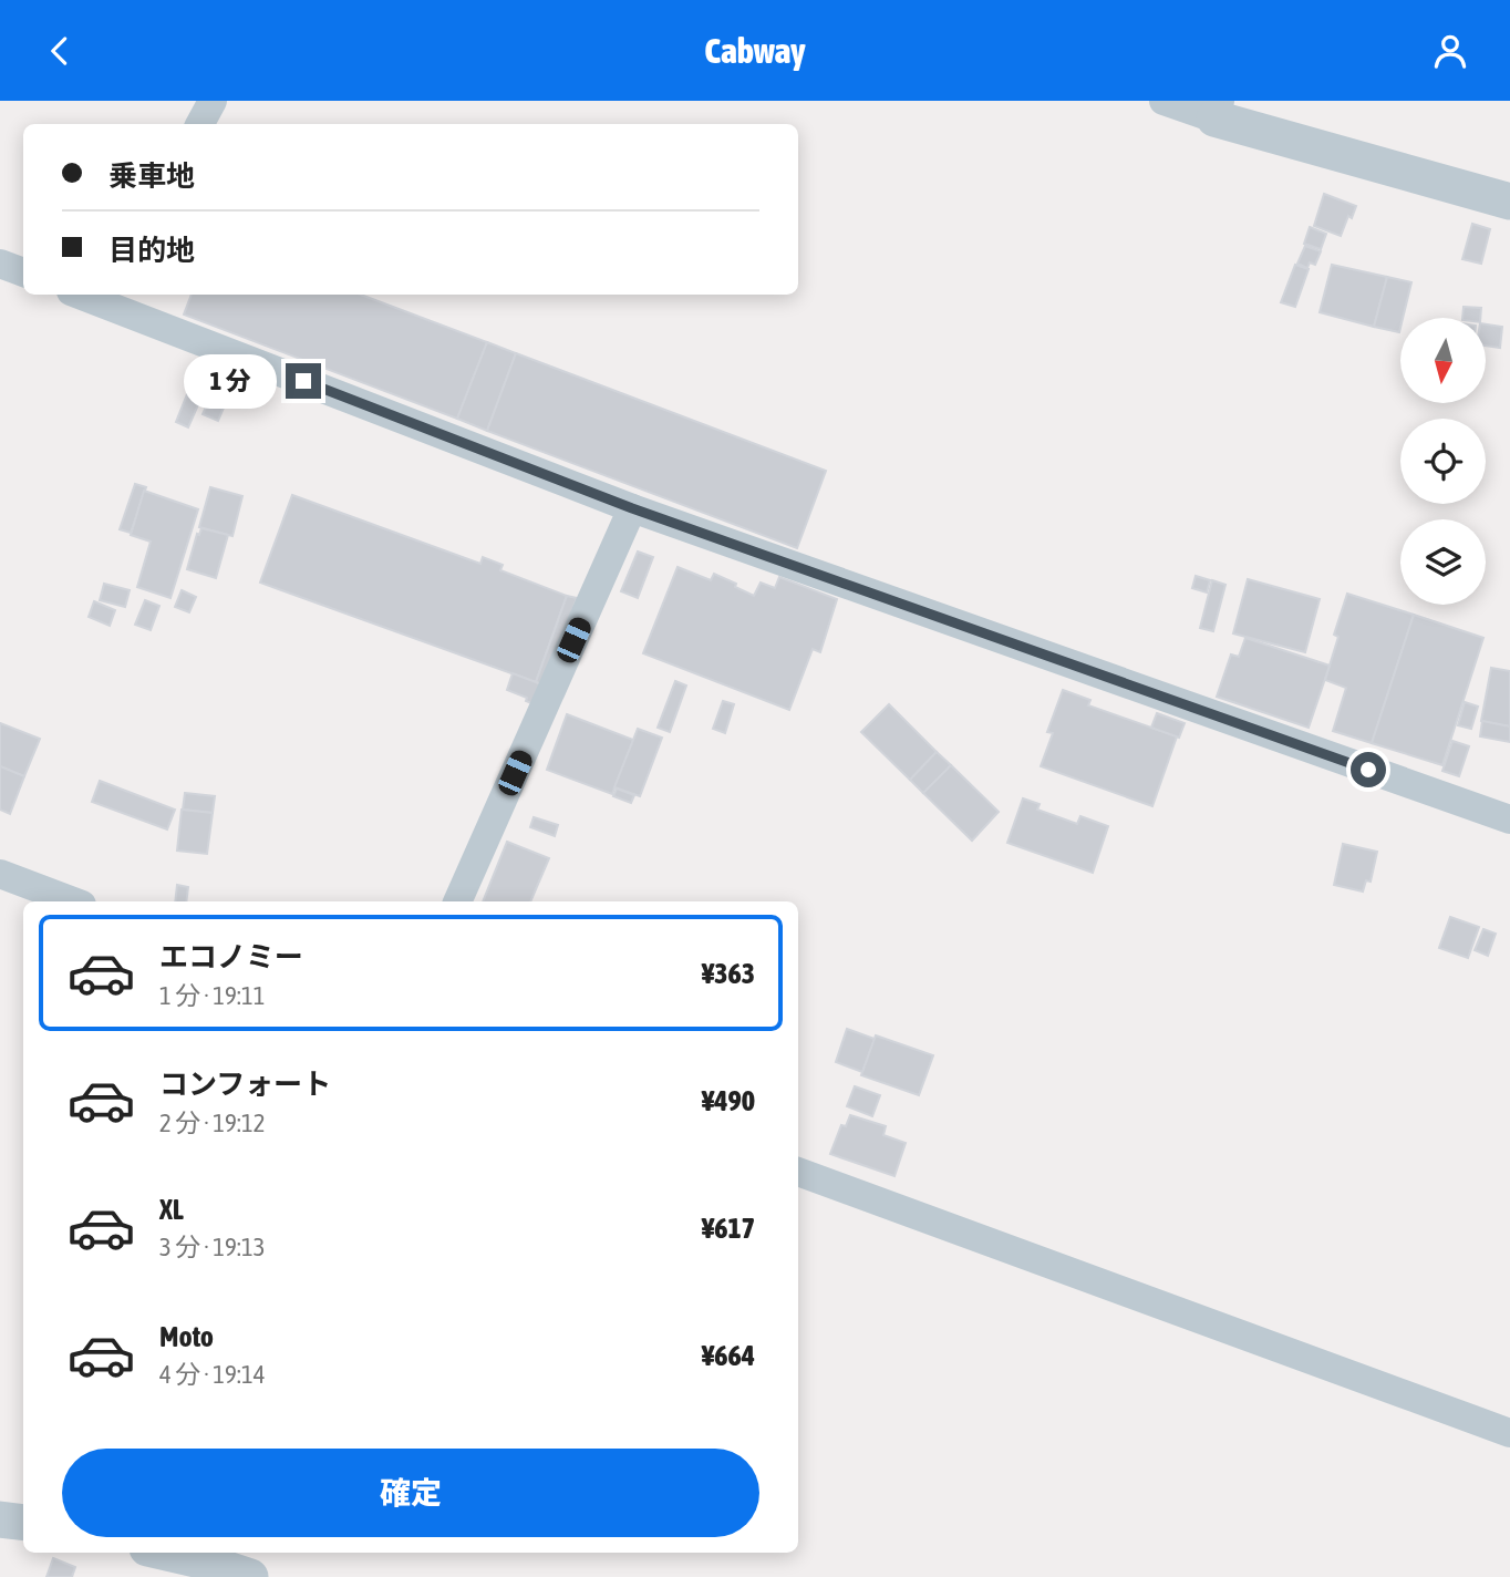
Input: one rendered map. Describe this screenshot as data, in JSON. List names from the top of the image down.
{
  "north": "bottom",
  "page": {
    "header": "Cabway",
    "banner": ["乗車地", "目的地"],
    "bubble": "1 分",
    "list": [
      {
        "name": "エコノミー",
        "note": "1 分 · 19:11",
        "value": "¥363"
      },
      {
        "name": "コンフォート",
        "note": "2 分 · 19:12",
        "value": "¥490"
      },
      {
        "name": "XL",
        "note": "3 分 · 19:13",
        "value": "¥617"
      },
      {
        "name": "Moto",
        "note": "4 分 · 19:14",
        "value": "¥664"
      }
    ],
    "buttons": "確定"
  }
}
